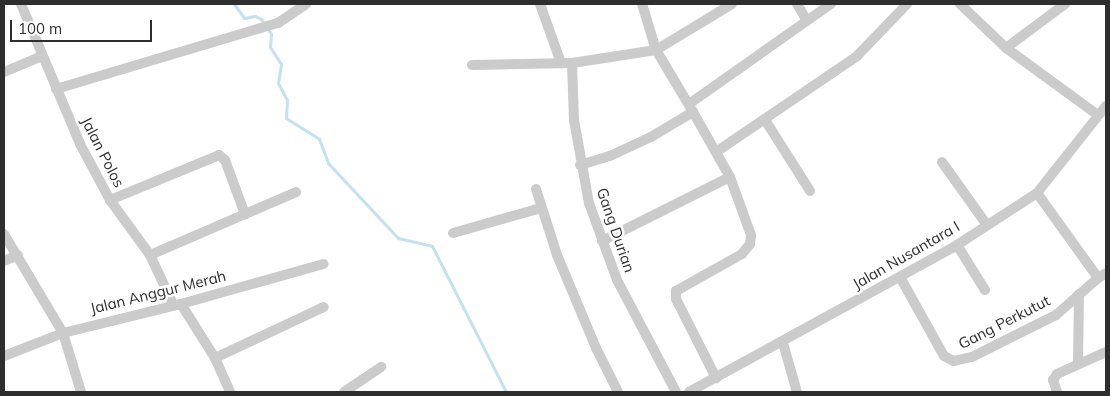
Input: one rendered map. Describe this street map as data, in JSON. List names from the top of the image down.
{
  "streets": {
    "street": [
      "Jalan Polos",
      "Gang Durian",
      "Jalan Nusantara I",
      "Jalan Anggur Merah",
      "Gang Perkutut"
    ]
  },
  "crossings": [
    ["Jalan Polos", "Jalan Anggur Merah"],
    ["Jalan Nusantara I", "Gang Perkutut"]
  ],
  "scale_bar": "100 m"
}
